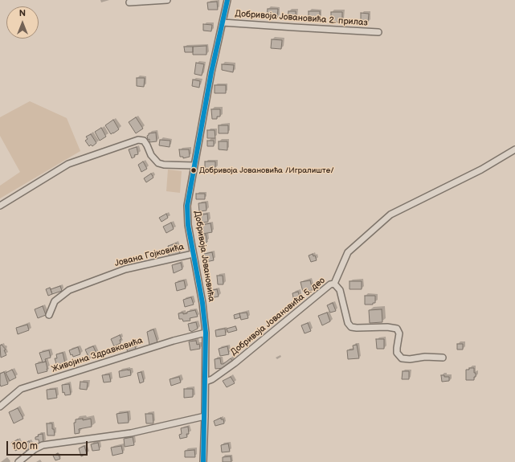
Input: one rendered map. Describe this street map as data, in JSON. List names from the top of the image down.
{
  "streets": {
    "street": [
      "Добривоја Јовановића 2. прилаз",
      "Јована Гојковића",
      "Добривоја Јовановића",
      "Добривоја Јовановића 5. део",
      "Живојина Здравковића"
    ]
  },
  "crossings": [
    ["Добривоја Јовановића 2. прилаз", "Добривоја Јовановића"],
    ["Јована Гојковића", "Добривоја Јовановића"],
    ["Добривоја Јовановића", "Добривоја Јовановића 5. део"],
    ["Добривоја Јовановића", "Живојина Здравковића"]
  ],
  "places": ["Добривоја Јовановића /Игралиште/"],
  "scale_bar": "100 m",
  "north": "top"
}
